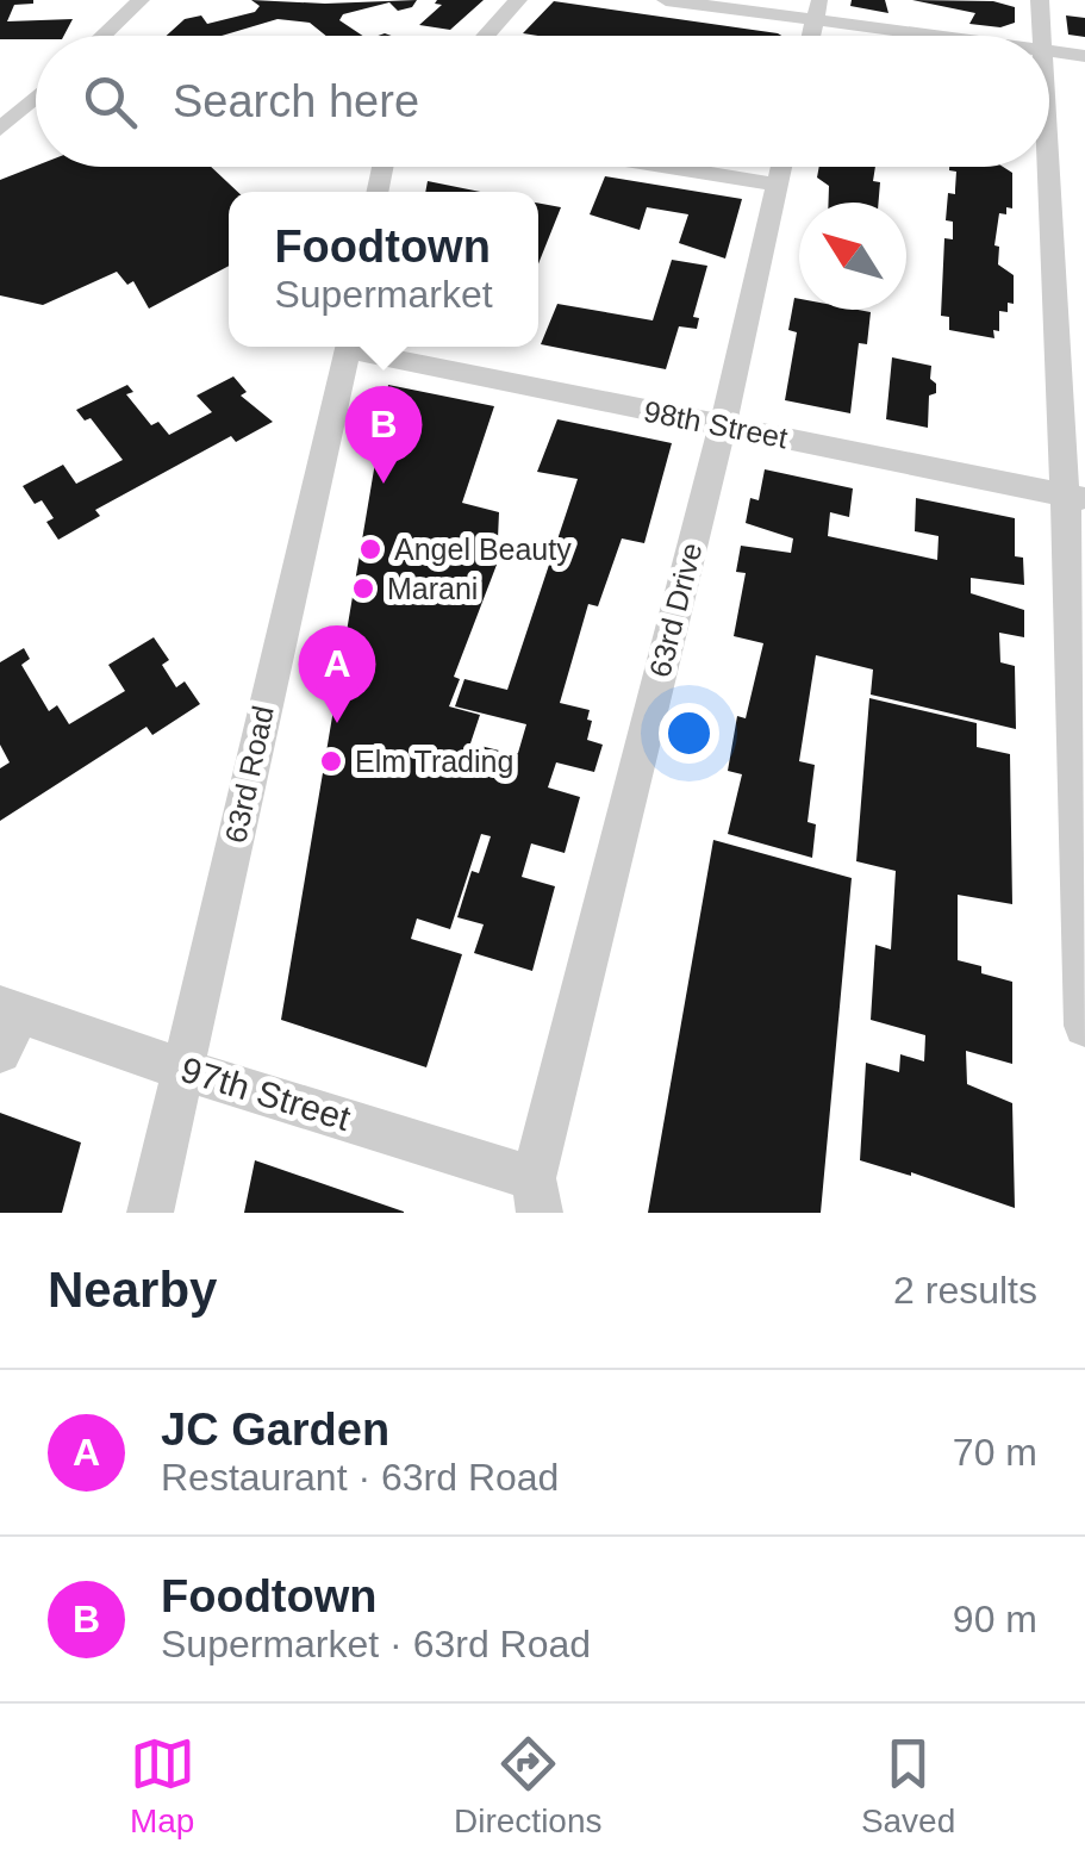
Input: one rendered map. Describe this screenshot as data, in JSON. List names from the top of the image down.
{
  "streets": {
    "street": [
      "98th Street",
      "63rd Drive",
      "63rd Road",
      "97th Street"
    ]
  },
  "crossings": [
    ["98th Street", "63rd Drive"],
    ["63rd Drive", "97th Street"],
    ["63rd Road", "97th Street"]
  ],
  "places": ["Angel Beauty", "Marani", "Elm Trading"],
  "north": "top left",
  "page": {
    "search": "Search here",
    "popup": ["Foodtown", "Supermarket"],
    "pins": ["B", "A"],
    "heading": ["Nearby", "2 results"],
    "list": [
      {
        "mark": "A",
        "name": "JC Garden",
        "note": "Restaurant · 63rd Road",
        "value": "70 m"
      },
      {
        "mark": "B",
        "name": "Foodtown",
        "note": "Supermarket · 63rd Road",
        "value": "90 m"
      }
    ],
    "nav": ["Map", "Directions", "Saved"]
  }
}
